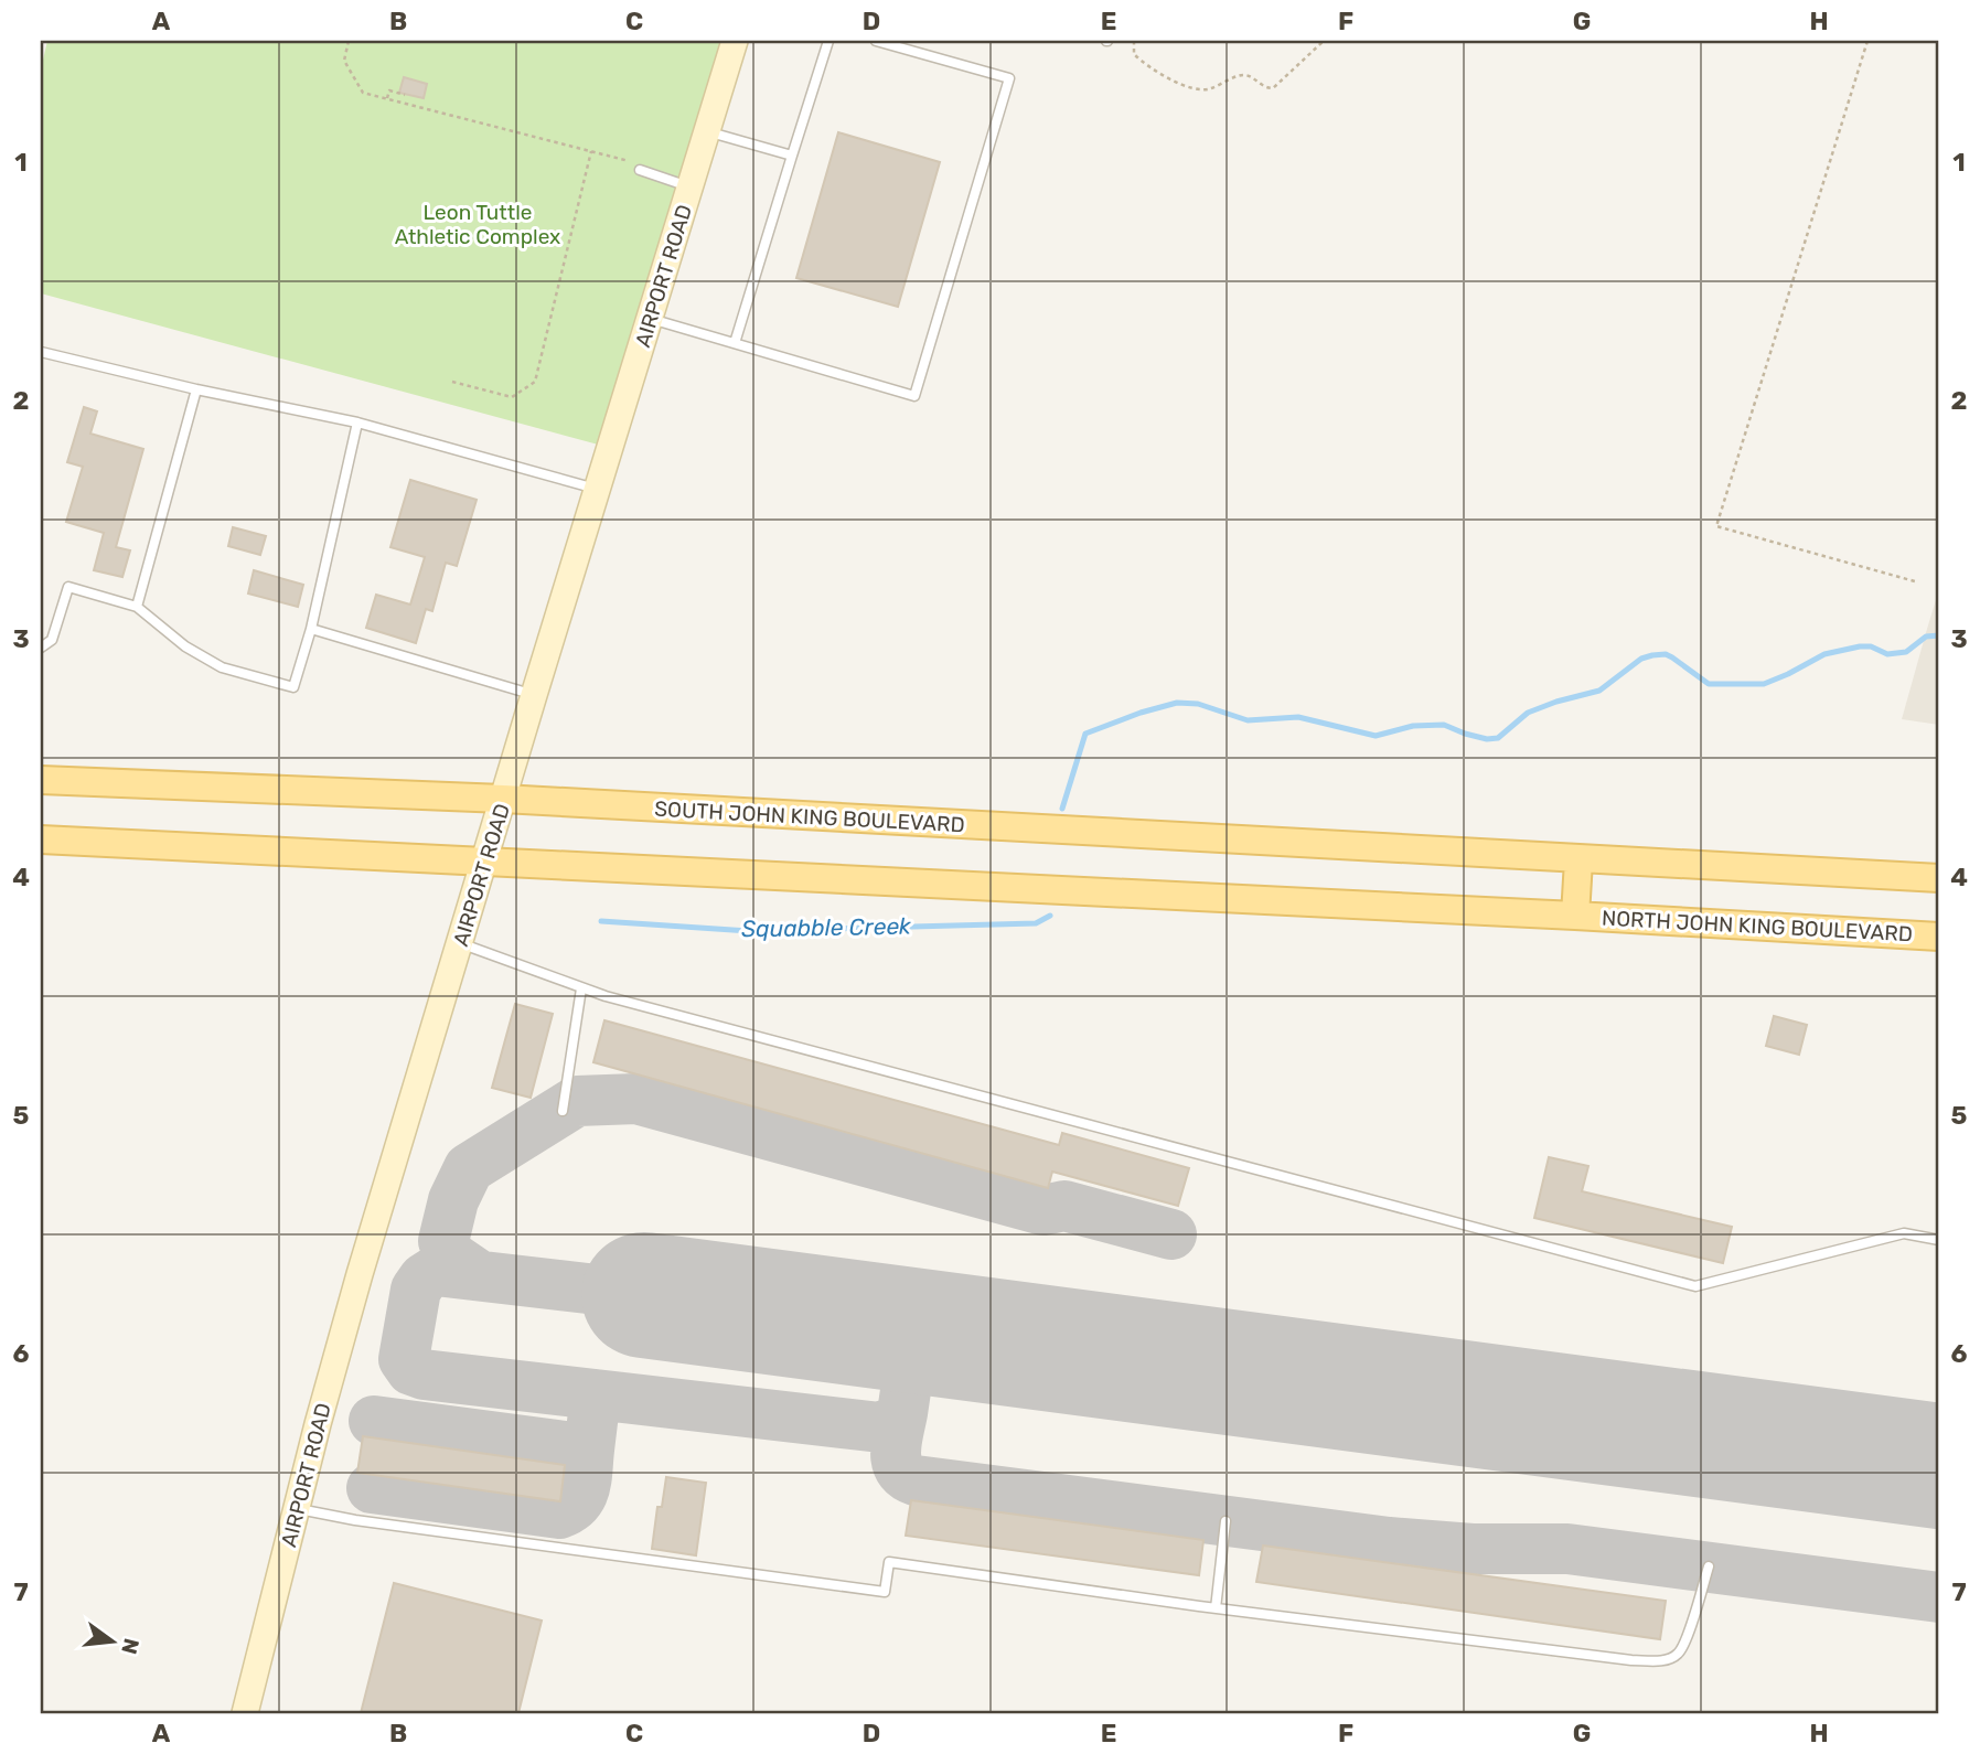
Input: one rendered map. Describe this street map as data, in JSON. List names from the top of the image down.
{
  "streets": {
    "main road": ["SOUTH JOHN KING BOULEVARD", "NORTH JOHN KING BOULEVARD"],
    "street": ["AIRPORT ROAD"]
  },
  "crossings": [
    ["AIRPORT ROAD", "SOUTH JOHN KING BOULEVARD"]
  ],
  "water": ["Squabble Creek"],
  "parks": ["Leon Tuttle Athletic Complex"],
  "north": "right",
  "grid": {
    "columns": [
      "A",
      "B",
      "C",
      "D",
      "E",
      "F",
      "G",
      "H"
    ],
    "rows": [
      "1",
      "2",
      "3",
      "4",
      "5",
      "6",
      "7"
    ]
  }
}
